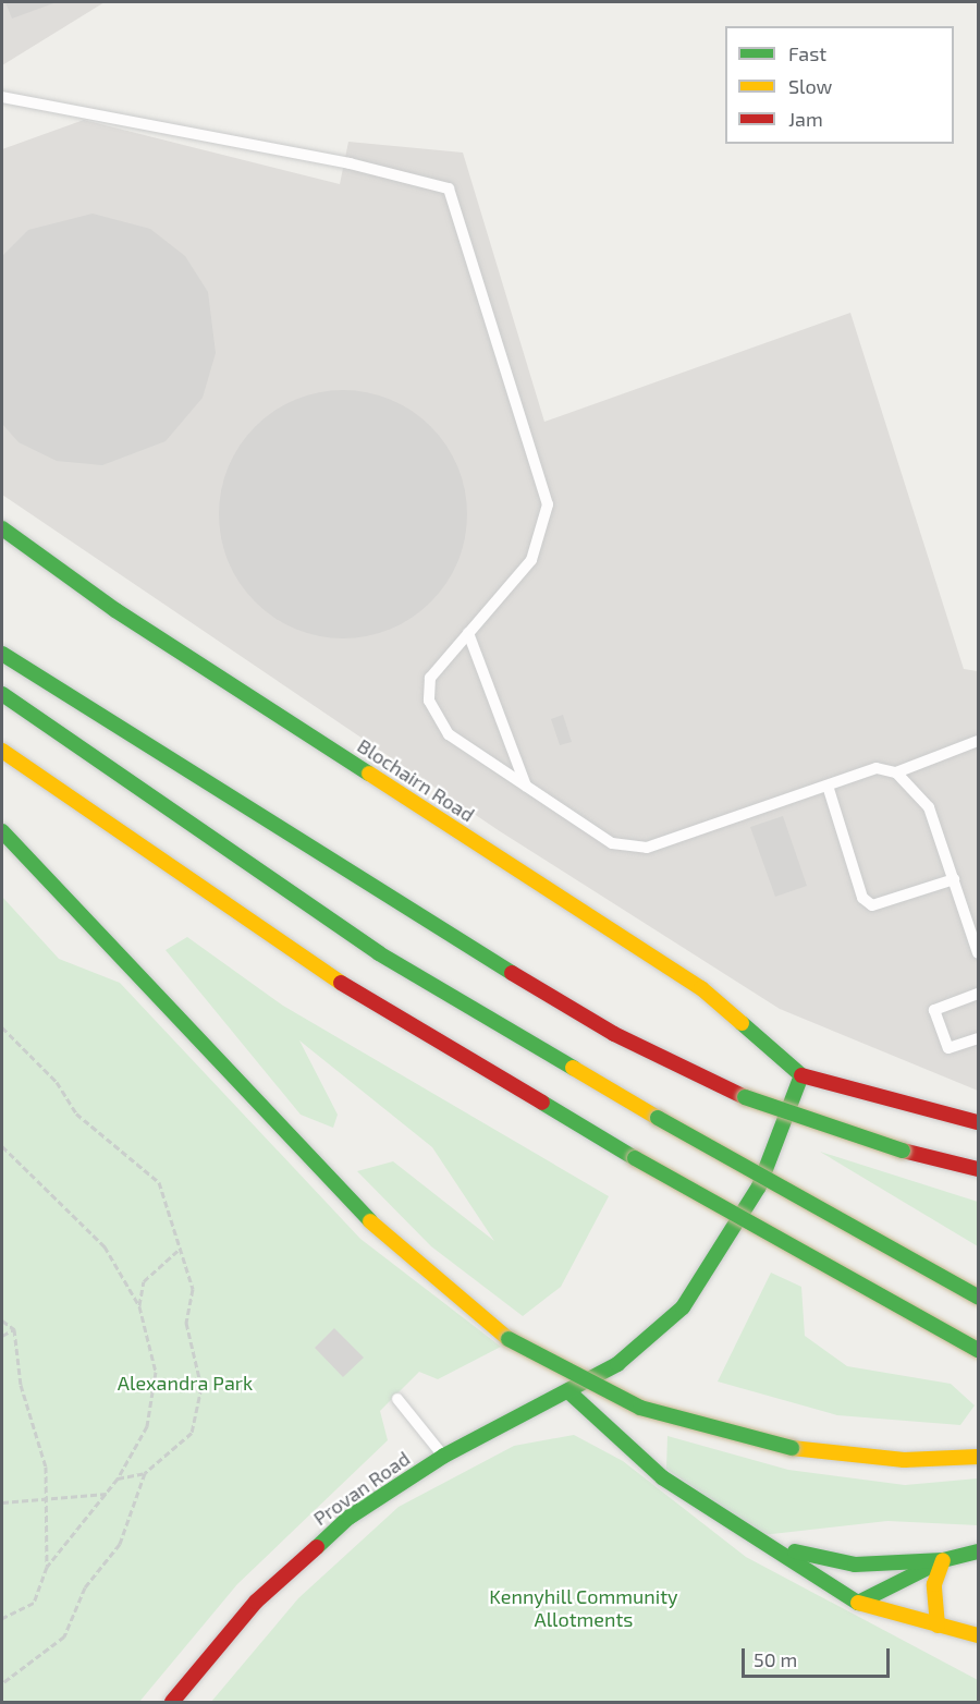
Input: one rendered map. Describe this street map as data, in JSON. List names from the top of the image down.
{
  "streets": {
    "main road": ["Blochairn Road", "Provan Road"]
  },
  "crossings": [
    ["Blochairn Road", "Provan Road"]
  ],
  "parks": ["Alexandra Park", "Kennyhill Community Allotments"],
  "legend": ["Fast", "Slow", "Jam"],
  "scale_bar": "50 m"
}
